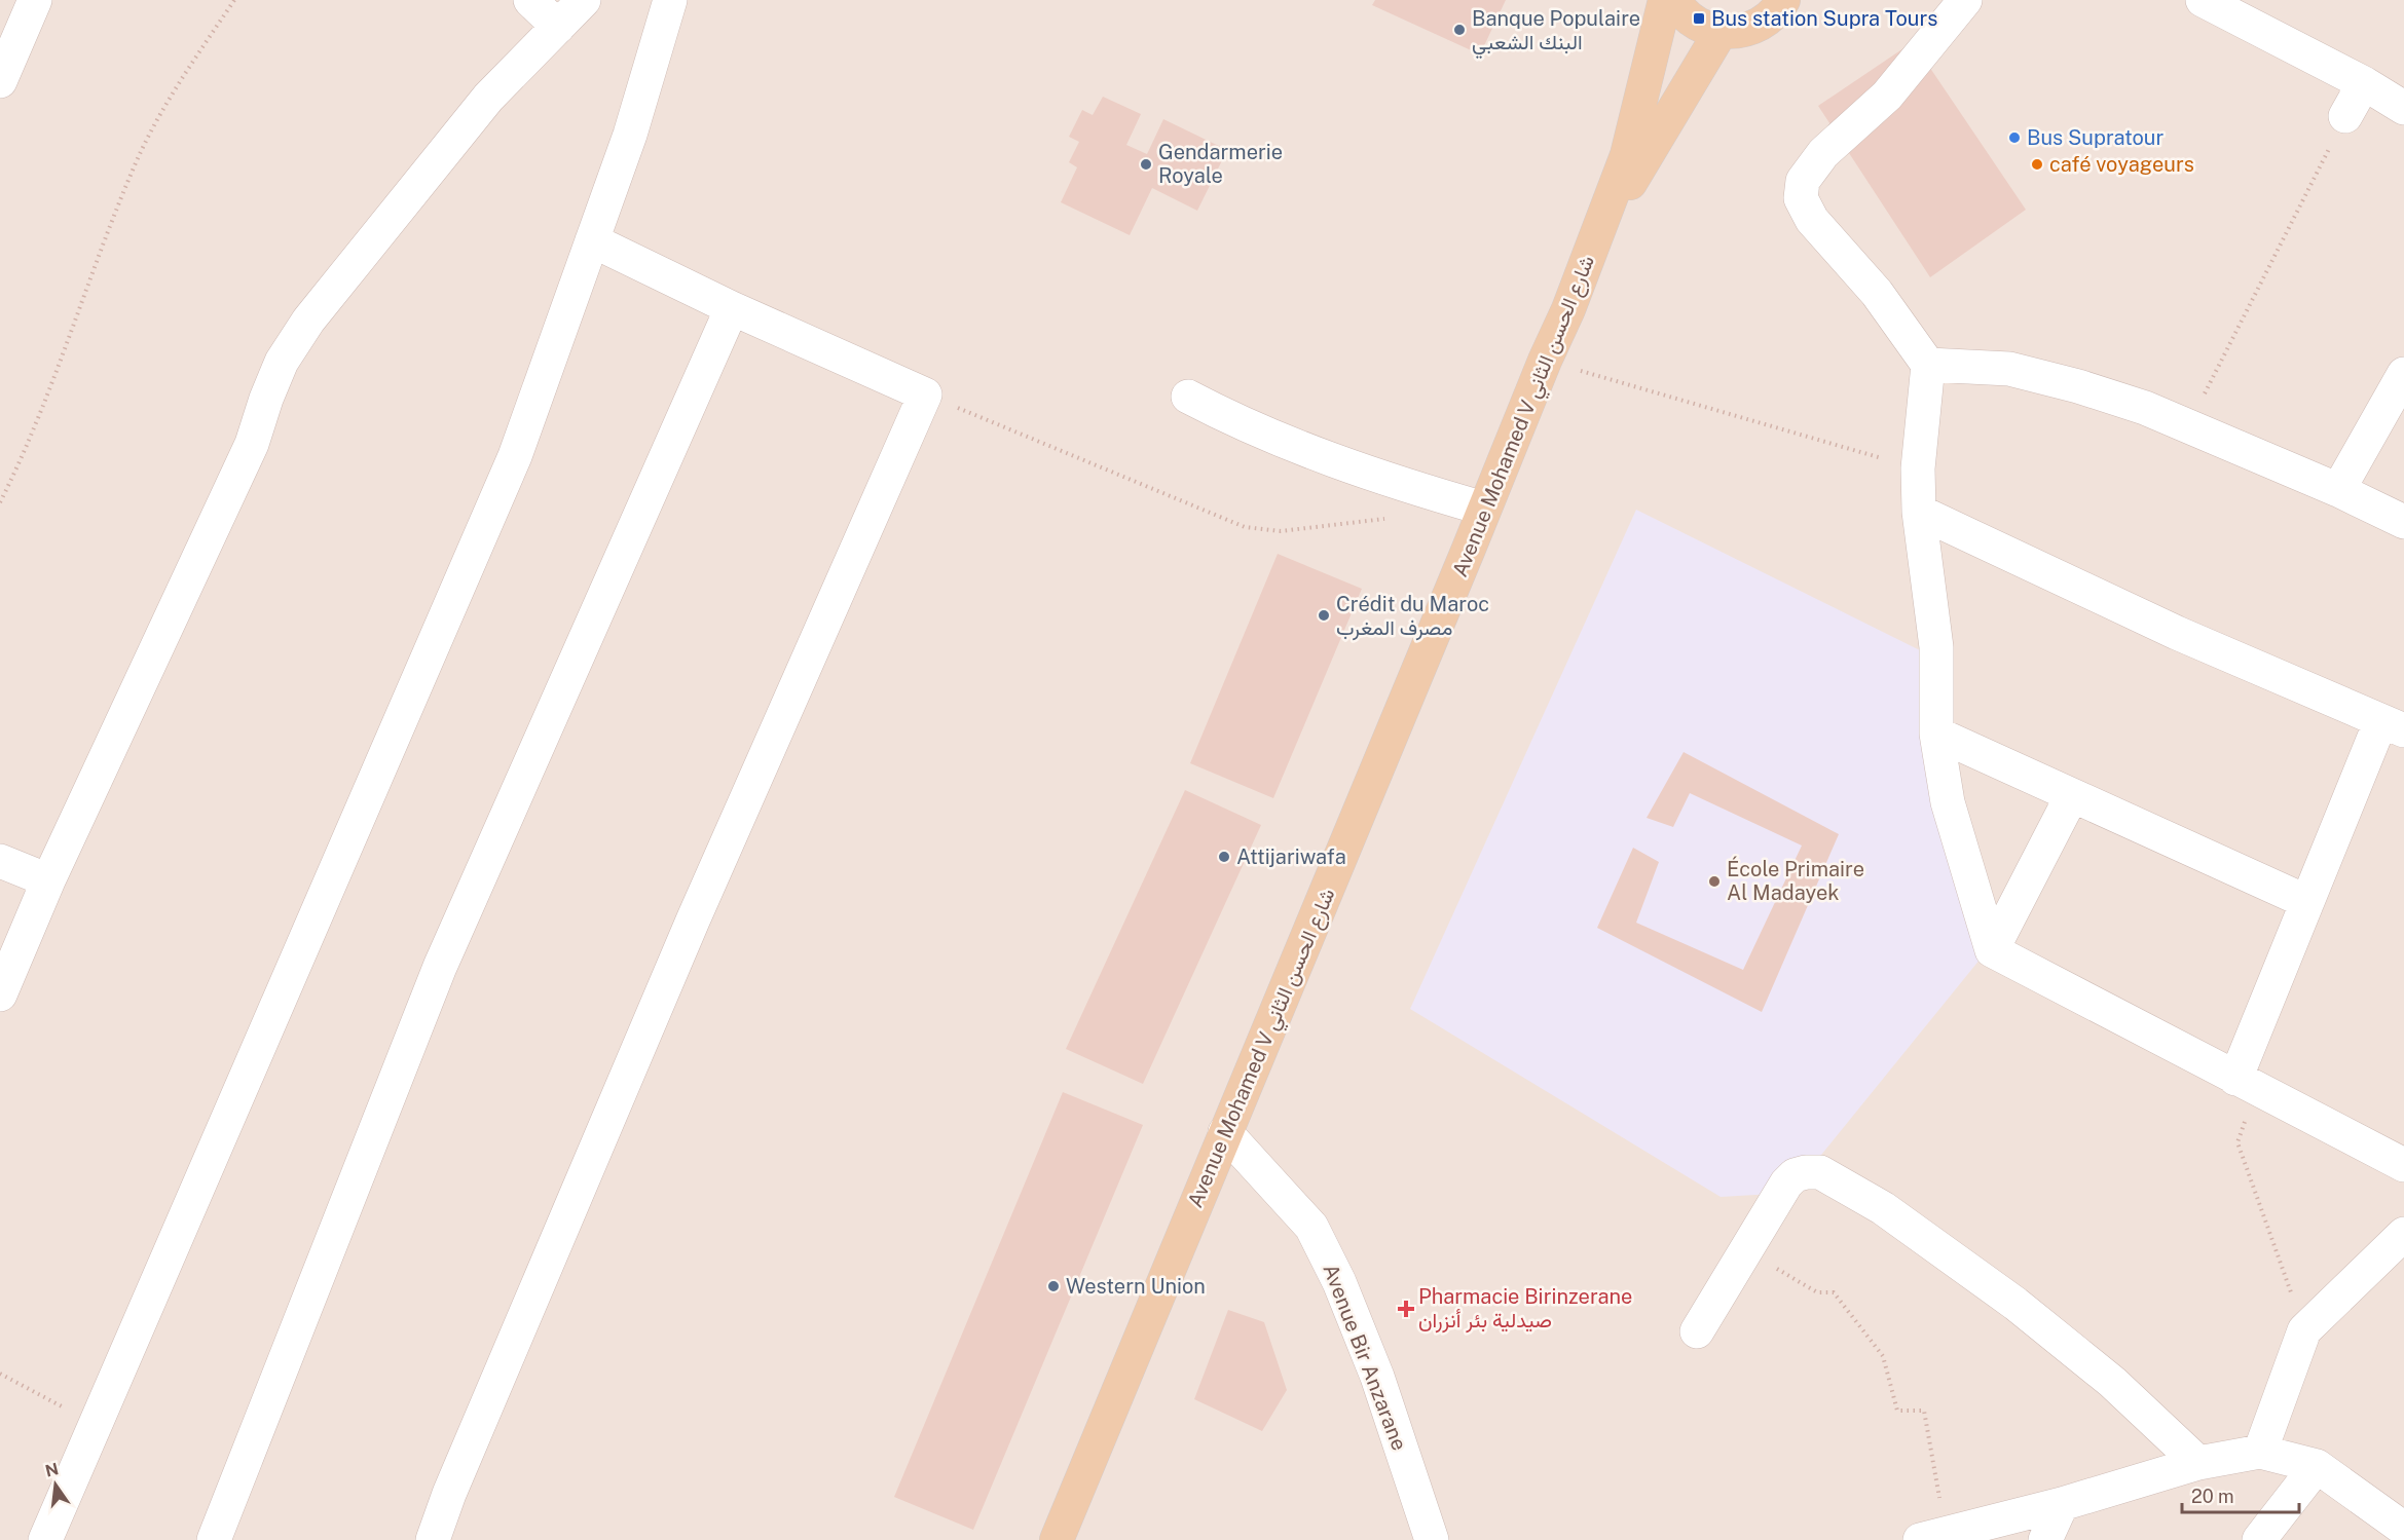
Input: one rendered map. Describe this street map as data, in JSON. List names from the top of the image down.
{
  "streets": {
    "main road": ["Avenue Mohamed V شارع الحسن الثاني"],
    "street": ["Avenue Bir Anzarane"]
  },
  "crossings": [
    ["Avenue Mohamed V شارع الحسن الثاني", "Avenue Bir Anzarane"]
  ],
  "places": {
    "transit": ["Bus station Supra Tours"],
    "other": [
      "Banque Populaire البنك الشعبي",
      "Bus Supratour",
      "Gendarmerie Royale",
      "café voyageurs",
      "Crédit du Maroc مصرف المغرب",
      "Attijariwafa",
      "École Primaire Al Madayek",
      "Western Union"
    ],
    "health": ["Pharmacie Birinzerane صيدلية بئر أنزران"]
  },
  "scale_bar": "20 m",
  "north": "top"
}
